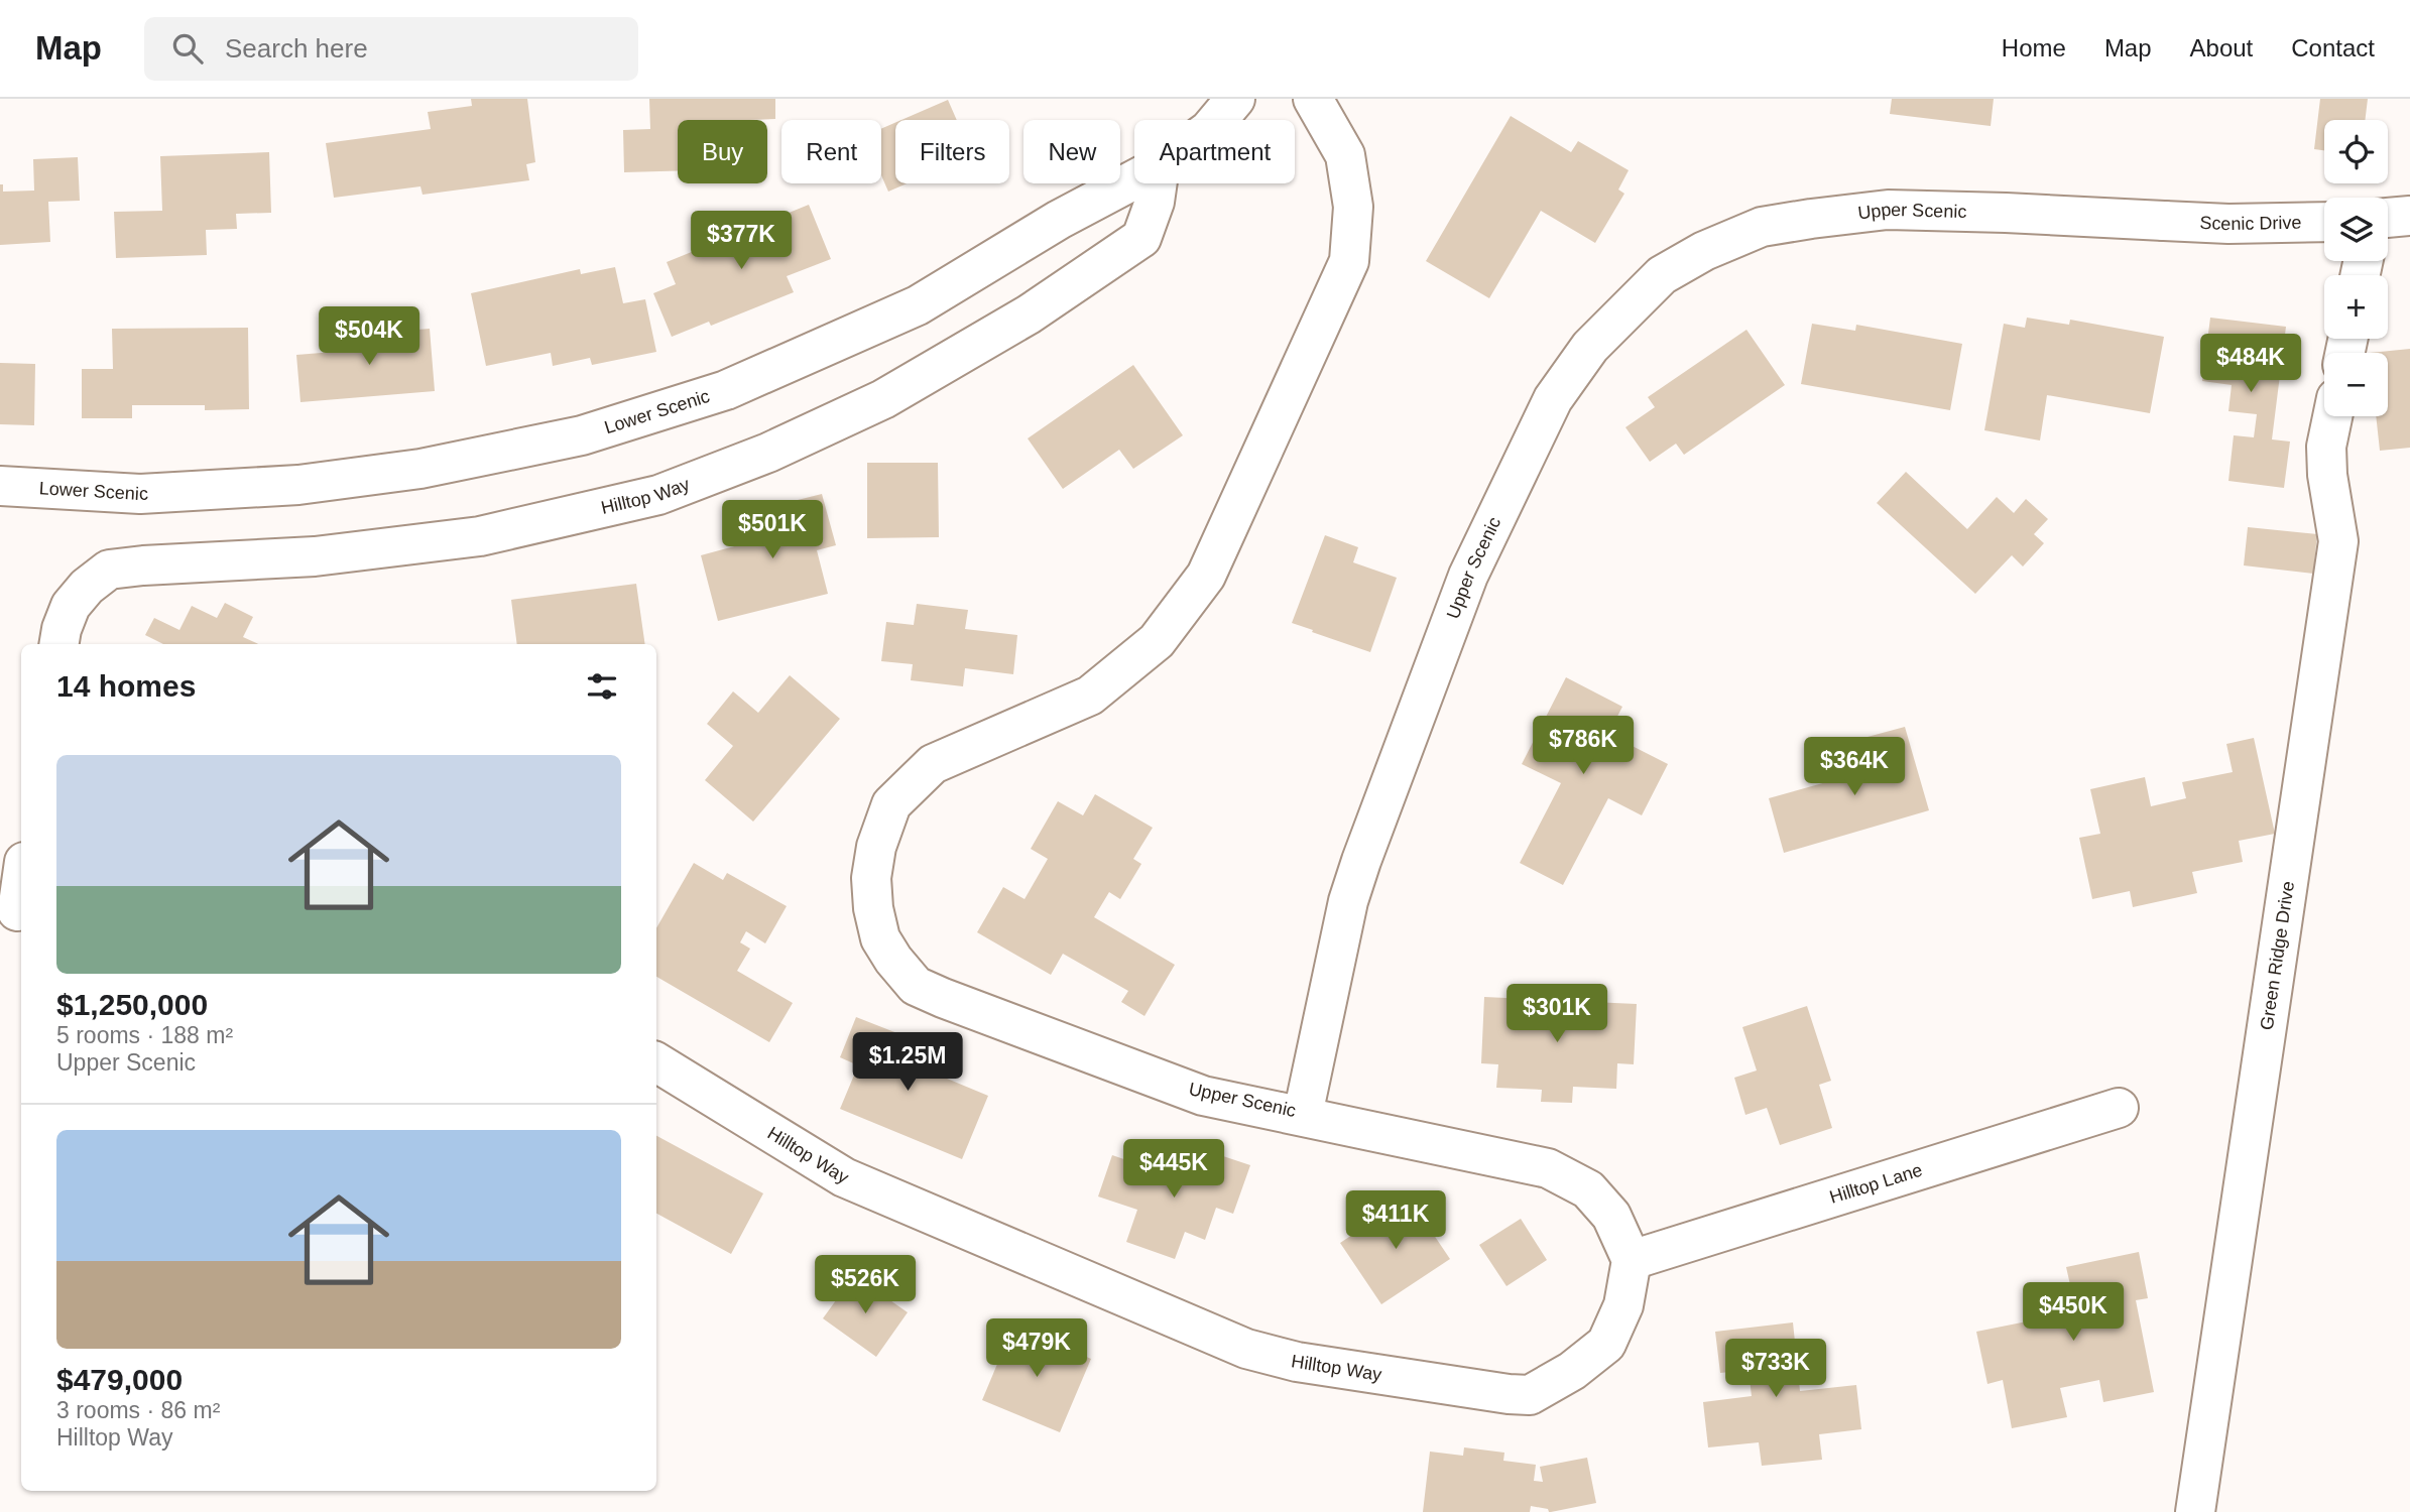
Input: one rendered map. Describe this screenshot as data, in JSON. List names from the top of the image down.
{
  "streets": {
    "street": [
      "Upper Scenic",
      "Scenic Drive",
      "Lower Scenic",
      "Hilltop Way",
      "Green Ridge Drive",
      "Hilltop Lane"
    ]
  },
  "crossings": [
    ["Upper Scenic", "Scenic Drive"],
    ["Hilltop Way", "Hilltop Lane"]
  ],
  "page": {
    "header": "Map",
    "search": "Search here",
    "nav": [
      "Home",
      "Map",
      "About",
      "Contact"
    ],
    "map_buttons": ["+", "−"],
    "chip": [
      "Buy",
      "Rent",
      "Filters",
      "New",
      "Apartment"
    ],
    "price": [
      "$377K",
      "$504K",
      "$484K",
      "$501K",
      "$786K",
      "$364K",
      "$301K",
      "$1.25M",
      "$445K",
      "$411K",
      "$526K",
      "$450K",
      "$479K",
      "$733K"
    ],
    "heading": "14 homes",
    "list": [
      {
        "name": "$1,250,000",
        "note": "5 rooms · 188 m² · Upper Scenic"
      },
      {
        "name": "$479,000",
        "note": "3 rooms · 86 m² · Hilltop Way"
      }
    ]
  }
}
